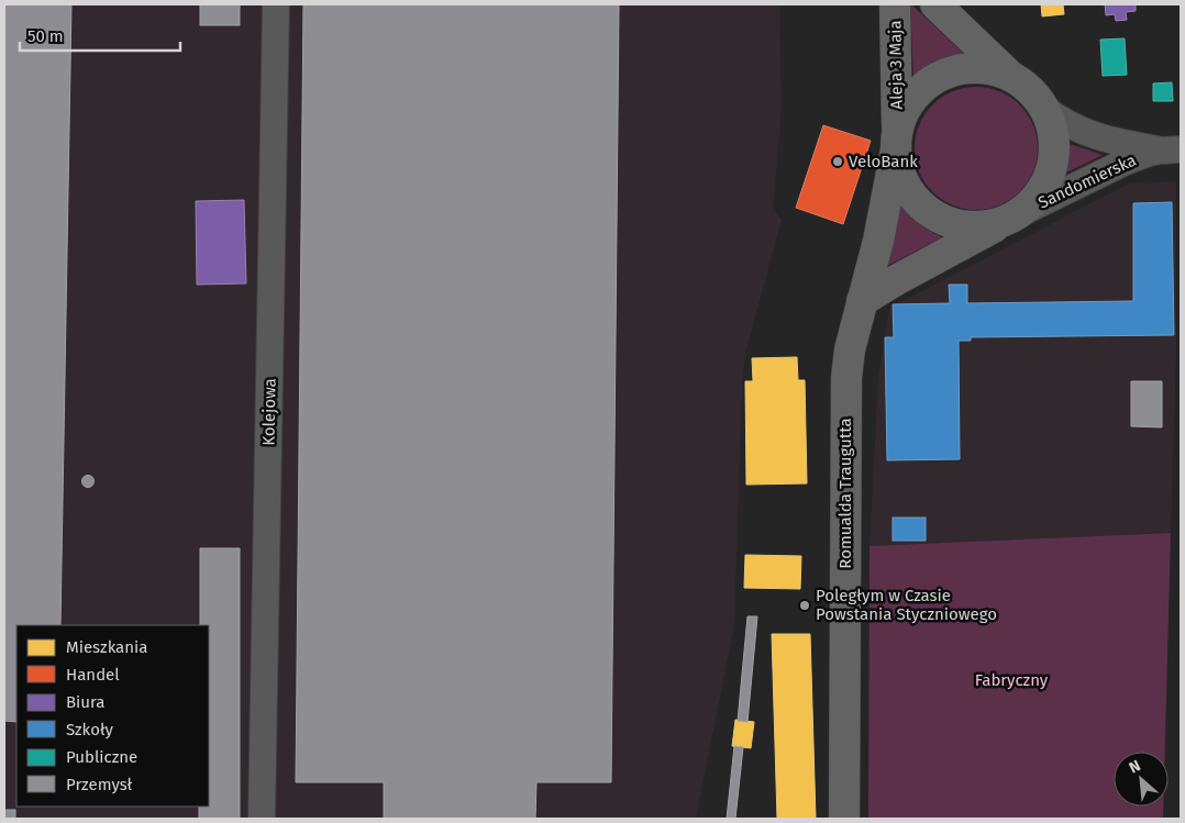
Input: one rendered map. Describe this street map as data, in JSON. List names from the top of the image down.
{
  "streets": {
    "main road": ["Aleja 3 Maja", "Romualda Traugutta"],
    "street": ["Sandomierska", "Kolejowa"]
  },
  "crossings": [
    ["Aleja 3 Maja", "Sandomierska"],
    ["Aleja 3 Maja", "Romualda Traugutta"],
    ["Sandomierska", "Romualda Traugutta"]
  ],
  "parks": ["Fabryczny"],
  "places": ["VeloBank", "Poległym w Czasie Powstania Styczniowego"],
  "legend": [
    "Mieszkania",
    "Handel",
    "Biura",
    "Szkoły",
    "Publiczne",
    "Przemysł"
  ],
  "scale_bar": "50 m",
  "north": "top left"
}
